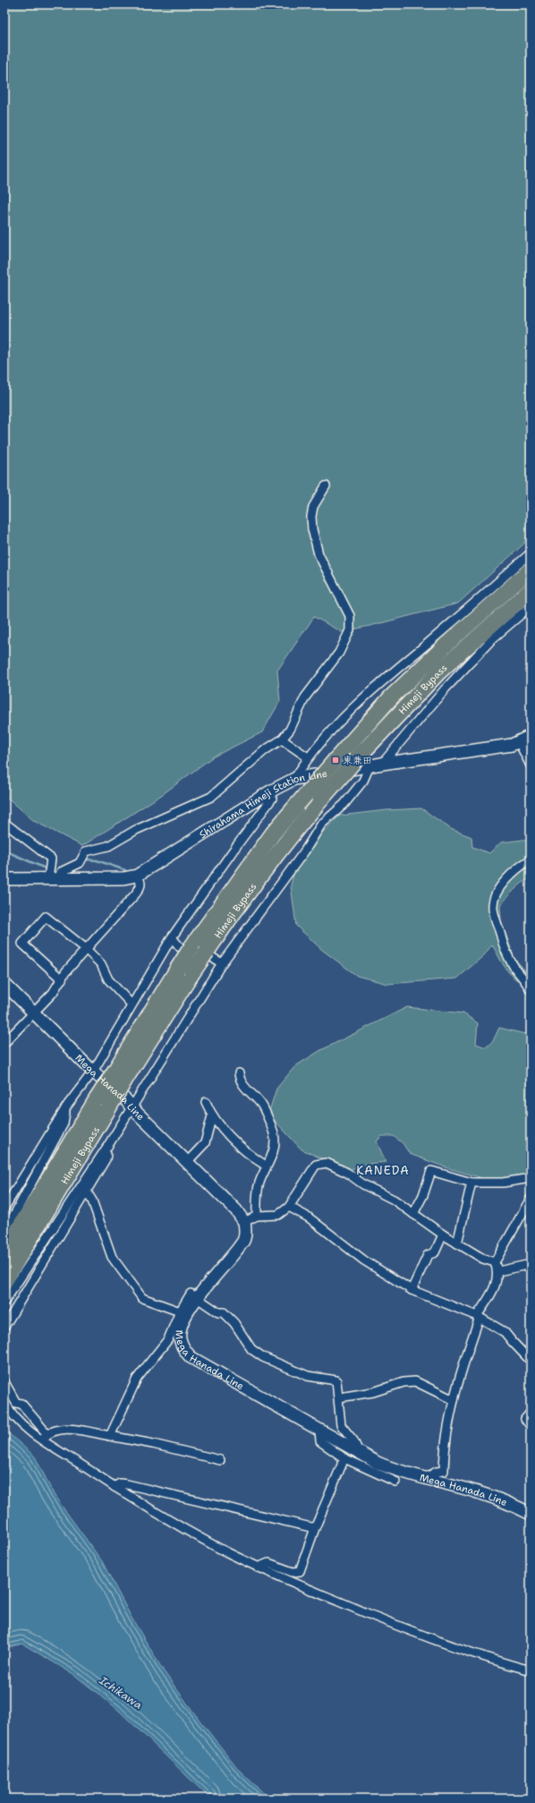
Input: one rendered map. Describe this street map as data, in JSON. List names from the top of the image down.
{
  "streets": {
    "highway": ["Himeji Bypass"],
    "main road": ["Shirahama Himeji Station Line", "Mega Hanada Line"]
  },
  "districts": ["KANEDA"],
  "water": ["Ichikawa"],
  "places": {
    "transit": ["東兼田"]
  }
}
